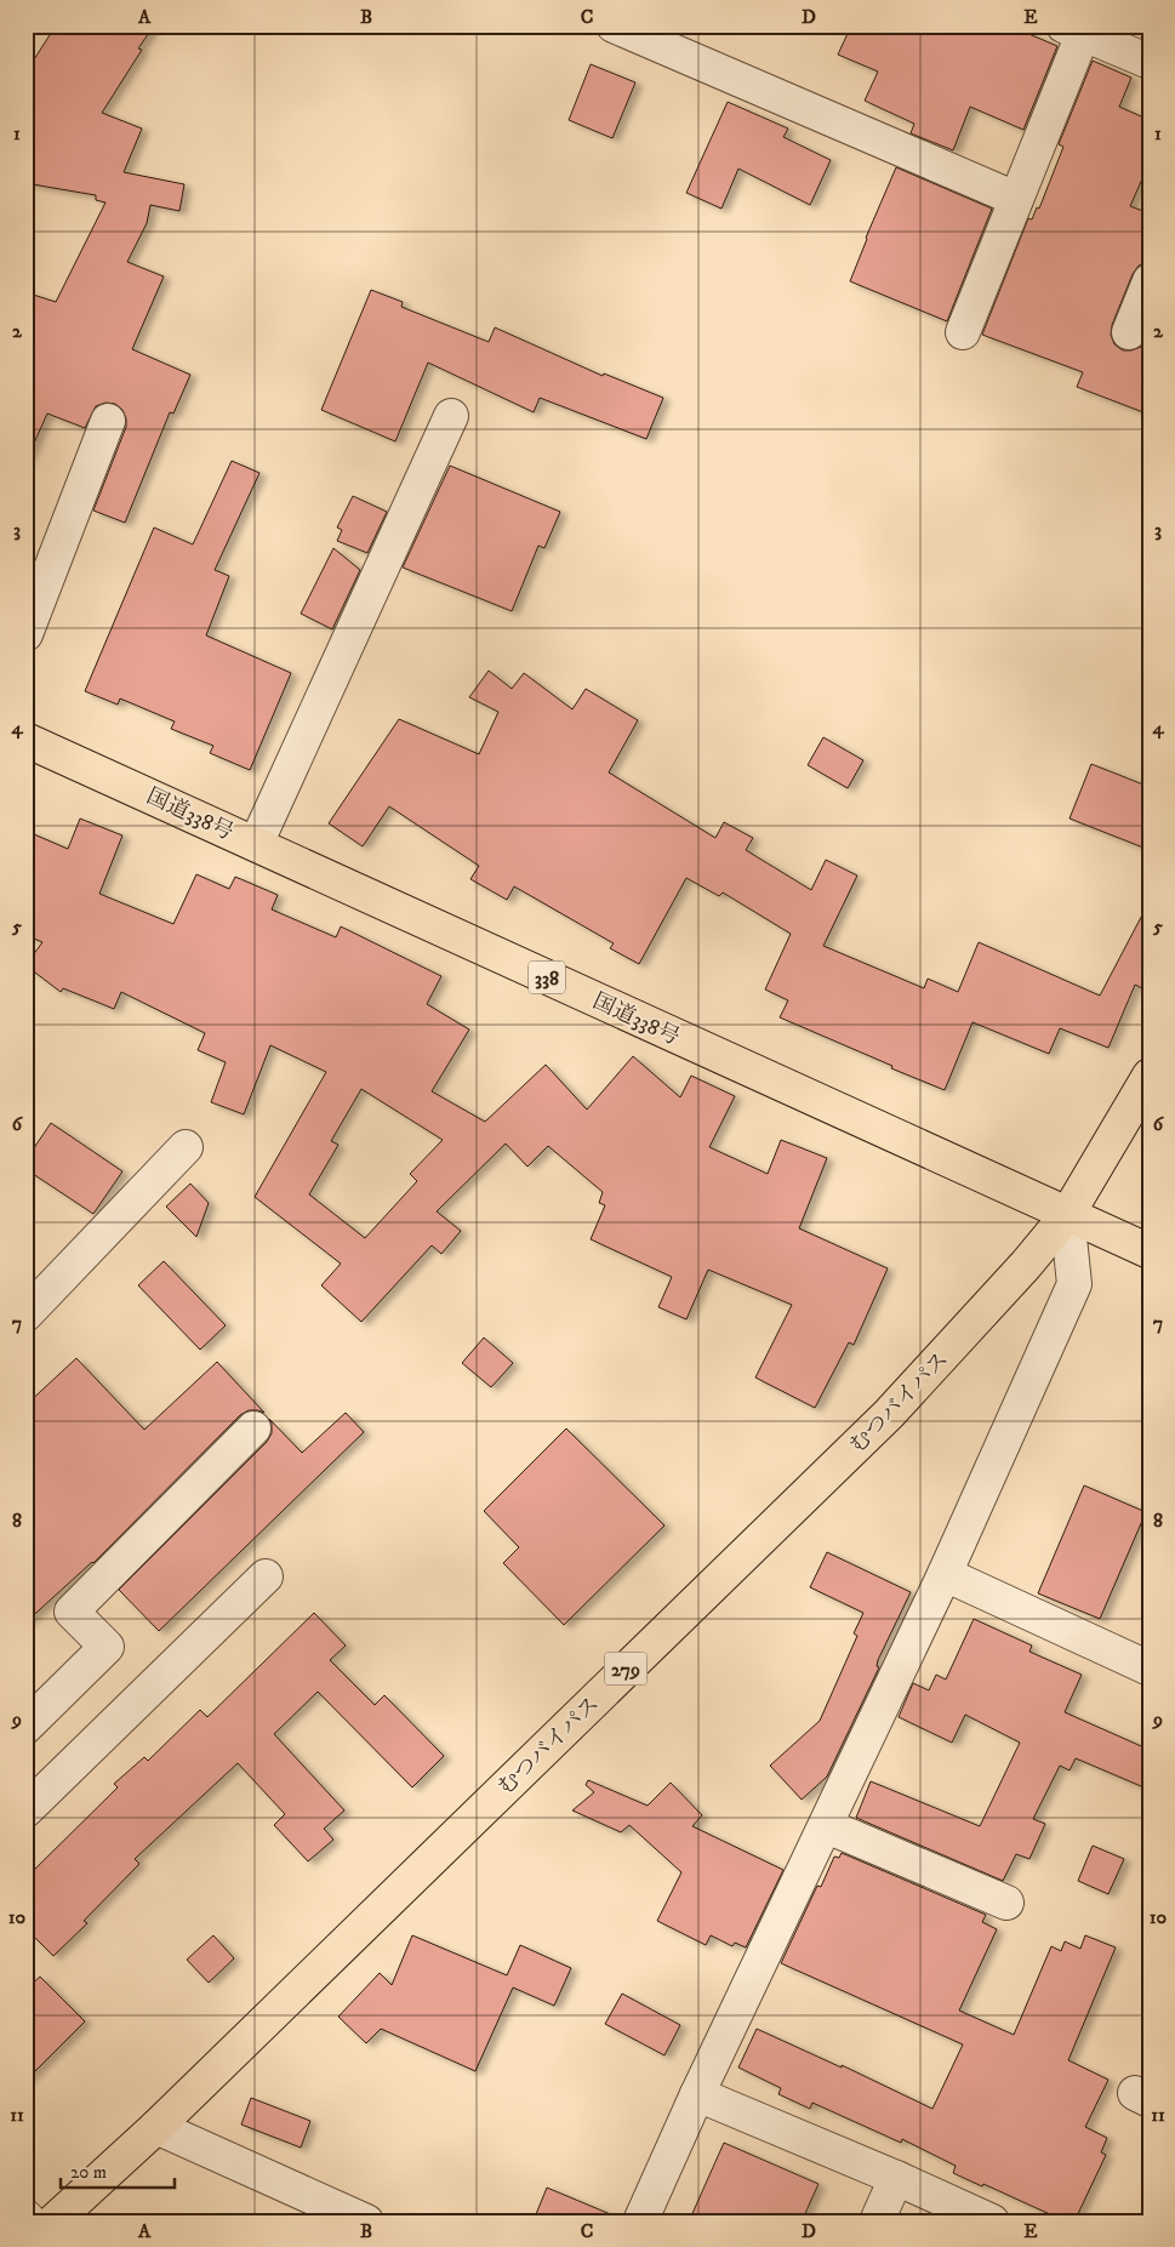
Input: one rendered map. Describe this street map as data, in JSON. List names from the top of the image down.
{
  "streets": {
    "highway": [
      "国道338号",
      "338",
      "むつバイパス",
      "279"
    ]
  },
  "crossings": [
    ["国道338号", "むつバイパス"]
  ],
  "scale_bar": "20 m",
  "grid": {
    "columns": [
      "A",
      "B",
      "C",
      "D",
      "E"
    ],
    "rows": [
      "1",
      "2",
      "3",
      "4",
      "5",
      "6",
      "7",
      "8",
      "9",
      "10",
      "11"
    ]
  }
}
